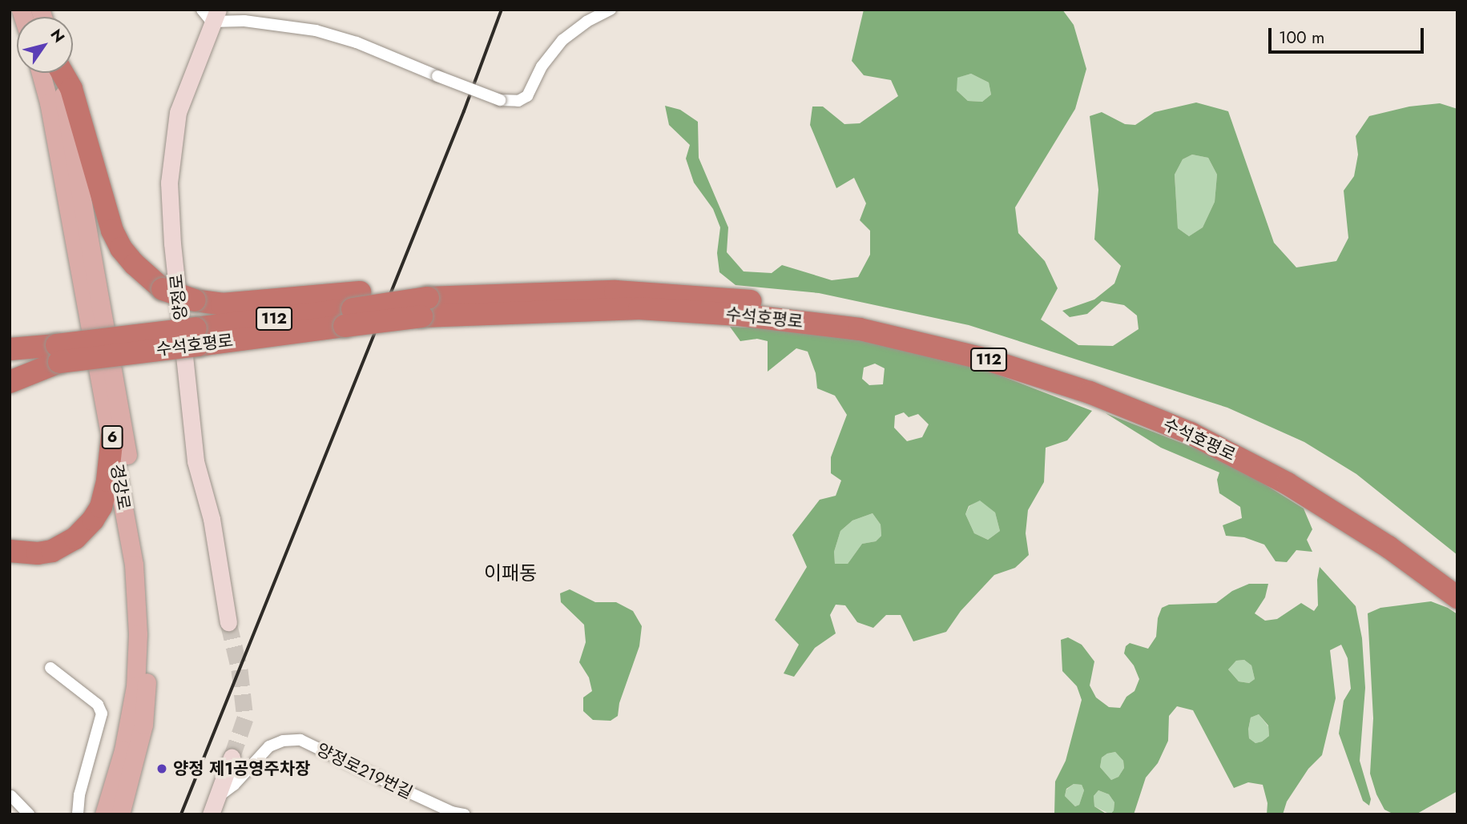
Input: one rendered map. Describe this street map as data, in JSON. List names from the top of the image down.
{
  "streets": {
    "highway": ["수석호평로", "112"],
    "main road": ["양정로", "6", "경강로"],
    "street": ["양정로219번길"]
  },
  "districts": ["이패동"],
  "places": ["양정 제1공영주차장"],
  "scale_bar": "100 m",
  "north": "top right"
}
